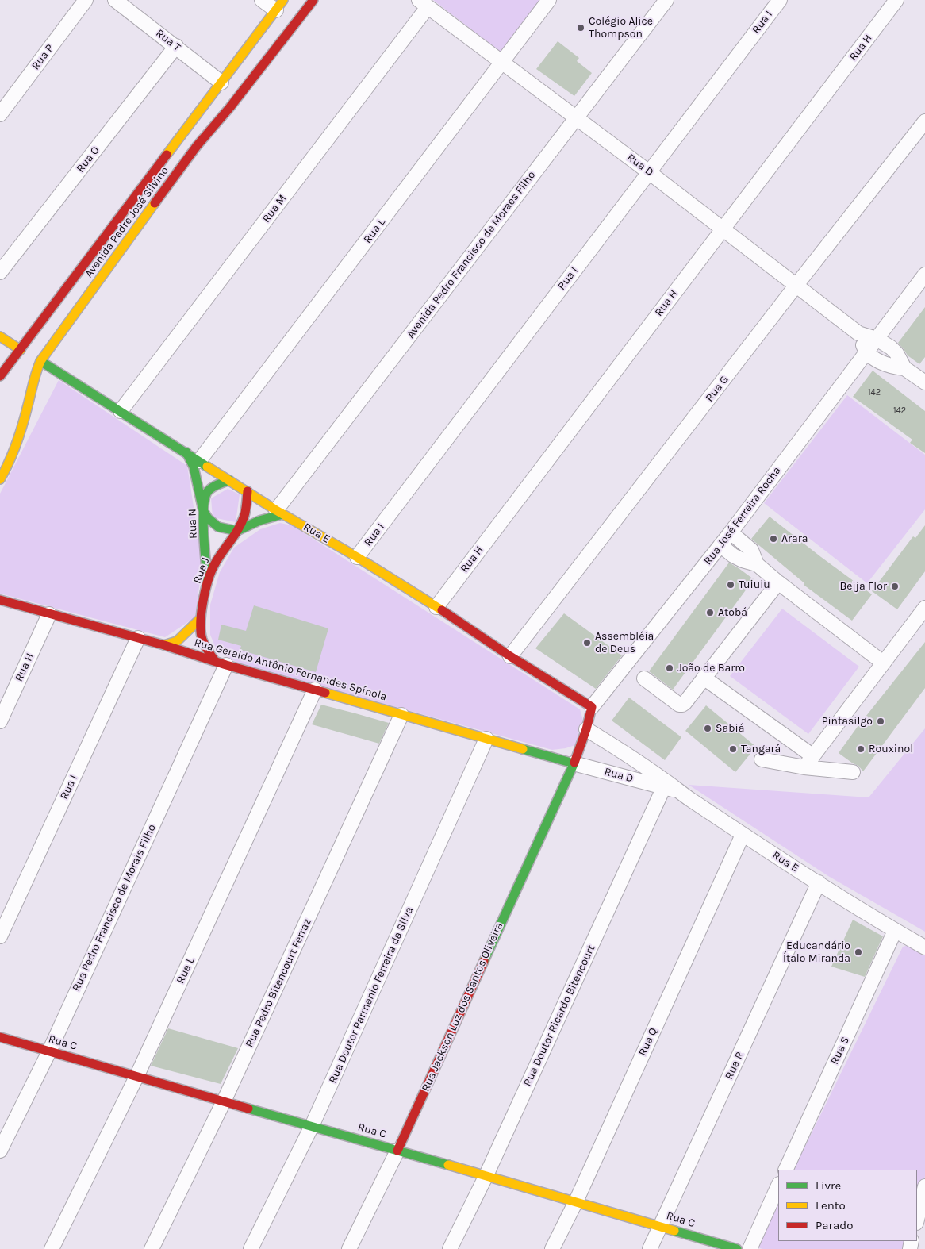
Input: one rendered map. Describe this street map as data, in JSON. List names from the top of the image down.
{
  "streets": {
    "street": [
      "Rua I",
      "Rua T",
      "Rua H",
      "Rua P",
      "Rua O",
      "Rua D",
      "Rua M",
      "Avenida Padre José Silvino",
      "Rua L",
      "Avenida Pedro Francisco de Moraes Filho",
      "Rua G",
      "Rua José Ferreira Rocha",
      "Rua N",
      "Rua E",
      "Rua J",
      "Rua Geraldo Antônio Fernandes Spínola",
      "Rua Pedro Francisco de Morais Filho",
      "Rua Pedro Bitencourt Ferraz",
      "Rua Doutor Parmenio Ferreira da Silva",
      "Rua Jackson Luz dos Santos Oliveira",
      "Rua Doutor Ricardo Bitencourt",
      "Rua Q",
      "Rua C",
      "Rua S",
      "Rua R"
    ]
  },
  "crossings": [
    ["Rua I", "Rua D"],
    ["Rua I", "Rua E"],
    ["Rua I", "Rua Geraldo Antônio Fernandes Spínola"],
    ["Rua T", "Rua O"],
    ["Rua T", "Avenida Padre José Silvino"],
    ["Rua H", "Rua D"],
    ["Rua H", "Rua E"],
    ["Rua H", "Rua Geraldo Antônio Fernandes Spínola"],
    ["Rua D", "Rua M"],
    ["Rua D", "Rua L"],
    ["Rua D", "Avenida Pedro Francisco de Moraes Filho"],
    ["Rua D", "Rua G"],
    ["Rua D", "Rua José Ferreira Rocha"],
    ["Rua D", "Rua E"],
    ["Rua D", "Rua Geraldo Antônio Fernandes Spínola"],
    ["Rua D", "Rua Jackson Luz dos Santos Oliveira"],
    ["Rua D", "Rua Doutor Ricardo Bitencourt"],
    ["Rua M", "Rua E"],
    ["Avenida Padre José Silvino", "Rua E"],
    ["Rua L", "Rua E"],
    ["Rua L", "Rua Geraldo Antônio Fernandes Spínola"],
    ["Rua L", "Rua C"],
    ["Avenida Pedro Francisco de Moraes Filho", "Rua E"],
    ["Rua G", "Rua E"],
    ["Rua José Ferreira Rocha", "Rua E"],
    ["Rua José Ferreira Rocha", "Rua Geraldo Antônio Fernandes Spínola"],
    ["Rua José Ferreira Rocha", "Rua Jackson Luz dos Santos Oliveira"],
    ["Rua N", "Rua E"],
    ["Rua N", "Rua J"],
    ["Rua E", "Rua J"],
    ["Rua E", "Rua Doutor Ricardo Bitencourt"],
    ["Rua E", "Rua Q"],
    ["Rua E", "Rua S"],
    ["Rua E", "Rua R"],
    ["Rua J", "Rua Geraldo Antônio Fernandes Spínola"],
    ["Rua J", "Rua Pedro Francisco de Morais Filho"],
    ["Rua Geraldo Antônio Fernandes Spínola", "Rua Pedro Francisco de Morais Filho"],
    ["Rua Geraldo Antônio Fernandes Spínola", "Rua Pedro Bitencourt Ferraz"],
    ["Rua Geraldo Antônio Fernandes Spínola", "Rua Doutor Parmenio Ferreira da Silva"],
    ["Rua Geraldo Antônio Fernandes Spínola", "Rua Jackson Luz dos Santos Oliveira"],
    ["Rua Pedro Francisco de Morais Filho", "Rua C"],
    ["Rua Pedro Bitencourt Ferraz", "Rua C"],
    ["Rua Doutor Parmenio Ferreira da Silva", "Rua C"],
    ["Rua Jackson Luz dos Santos Oliveira", "Rua C"],
    ["Rua Doutor Ricardo Bitencourt", "Rua C"],
    ["Rua Q", "Rua C"],
    ["Rua C", "Rua R"]
  ],
  "places": [
    "Colégio Alice Thompson",
    "Arara",
    "Tuiuiu",
    "Beija Flor",
    "Atobá",
    "Assembléia de Deus",
    "João de Barro",
    "Pintasilgo",
    "Sabiá",
    "Tangará",
    "Rouxinol",
    "Educandário Ítalo Miranda"
  ],
  "house_numbers": ["142", "142"],
  "legend": ["Livre", "Lento", "Parado"]
}
